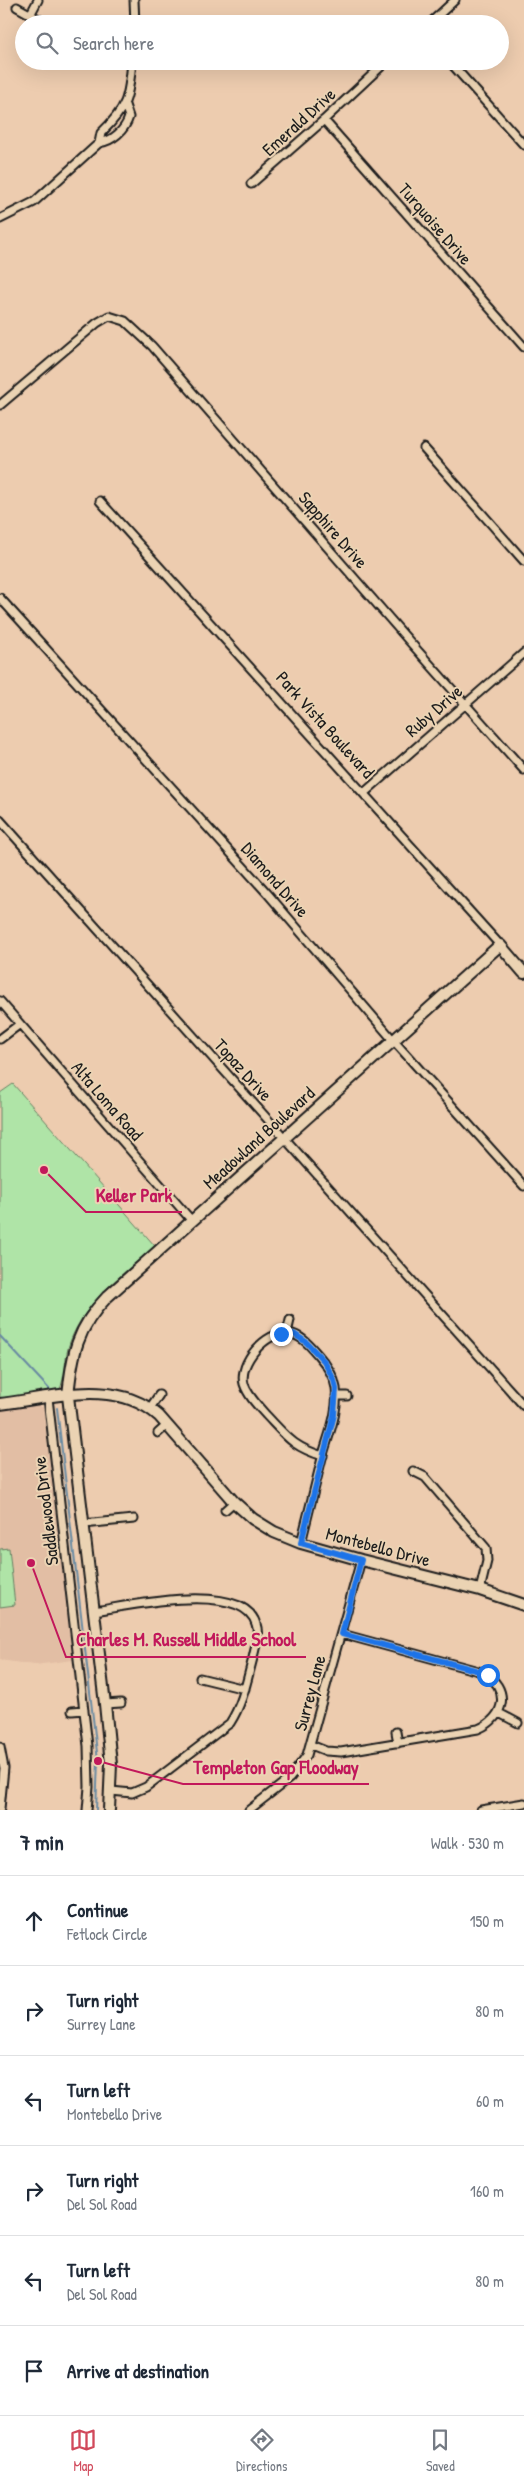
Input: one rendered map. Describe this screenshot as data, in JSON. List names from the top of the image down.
{
  "streets": {
    "street": [
      "Emerald Drive",
      "Turquoise Drive",
      "Sapphire Drive",
      "Ruby Drive",
      "Park Vista Boulevard",
      "Diamond Drive",
      "Topaz Drive",
      "Alta Loma Road",
      "Meadowland Boulevard",
      "Saddlewood Drive",
      "Montebello Drive",
      "Surrey Lane"
    ]
  },
  "crossings": [
    ["Emerald Drive", "Turquoise Drive"],
    ["Sapphire Drive", "Ruby Drive"],
    ["Ruby Drive", "Park Vista Boulevard"],
    ["Park Vista Boulevard", "Meadowland Boulevard"],
    ["Diamond Drive", "Meadowland Boulevard"],
    ["Topaz Drive", "Meadowland Boulevard"],
    ["Alta Loma Road", "Meadowland Boulevard"],
    ["Meadowland Boulevard", "Montebello Drive"],
    ["Saddlewood Drive", "Montebello Drive"],
    ["Montebello Drive", "Surrey Lane"]
  ],
  "places": ["Keller Park", "Charles M. Russell Middle School", "Templeton Gap Floodway"],
  "page": {
    "search": "Search here",
    "heading": ["7 min", "Walk · 530 m"],
    "list": [
      ["Continue", "Fetlock Circle", "150 m"],
      ["Turn right", "Surrey Lane", "80 m"],
      ["Turn left", "Montebello Drive", "60 m"],
      ["Turn right", "Del Sol Road", "160 m"],
      ["Turn left", "Del Sol Road", "80 m"],
      "Arrive at destination"
    ],
    "nav": ["Map", "Directions", "Saved"]
  }
}
